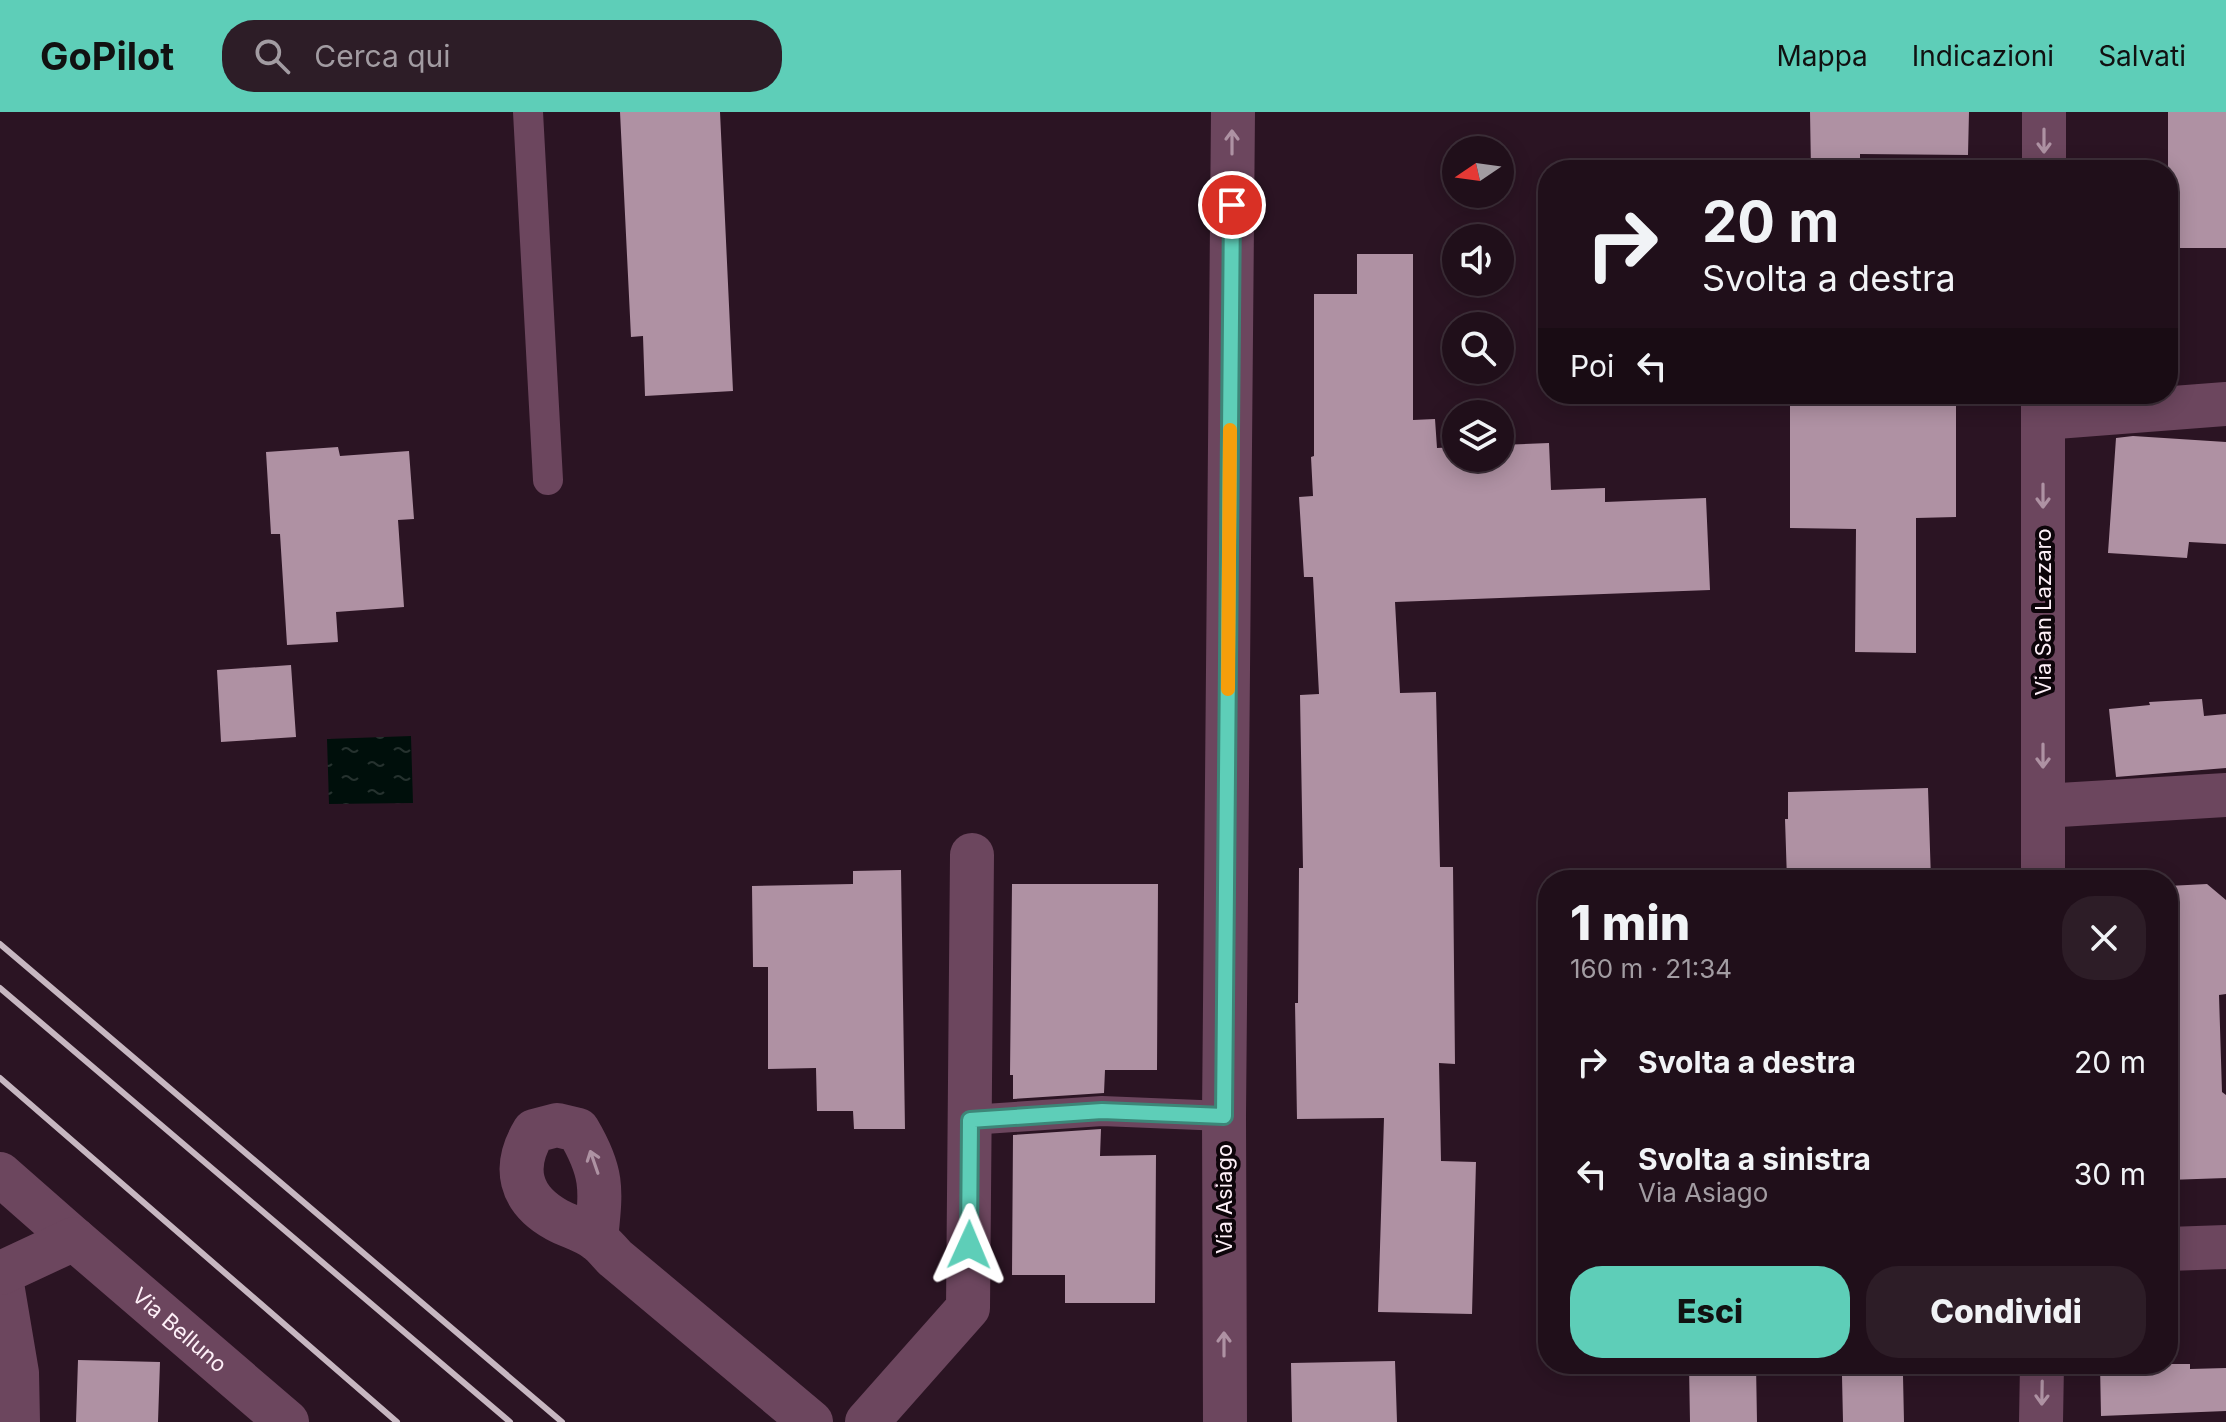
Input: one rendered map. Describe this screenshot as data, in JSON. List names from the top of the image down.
{
  "streets": {
    "street": ["Via San Lazzaro", "Via Asiago", "Via Belluno"]
  },
  "one_way": ["Via San Lazzaro", "Via Asiago"],
  "north": "left",
  "page": {
    "header": "GoPilot",
    "search": "Cerca qui",
    "nav": ["Mappa", "Indicazioni", "Salvati"],
    "turn": ["20 m", "Svolta a destra"],
    "then": "Poi",
    "heading": ["1 min", "160 m · 21:34"],
    "list": [
      {
        "name": "Svolta a destra",
        "value": "20 m"
      },
      {
        "name": "Svolta a sinistra",
        "note": "Via Asiago",
        "value": "30 m"
      }
    ],
    "buttons": ["Esci", "Condividi"]
  }
}
